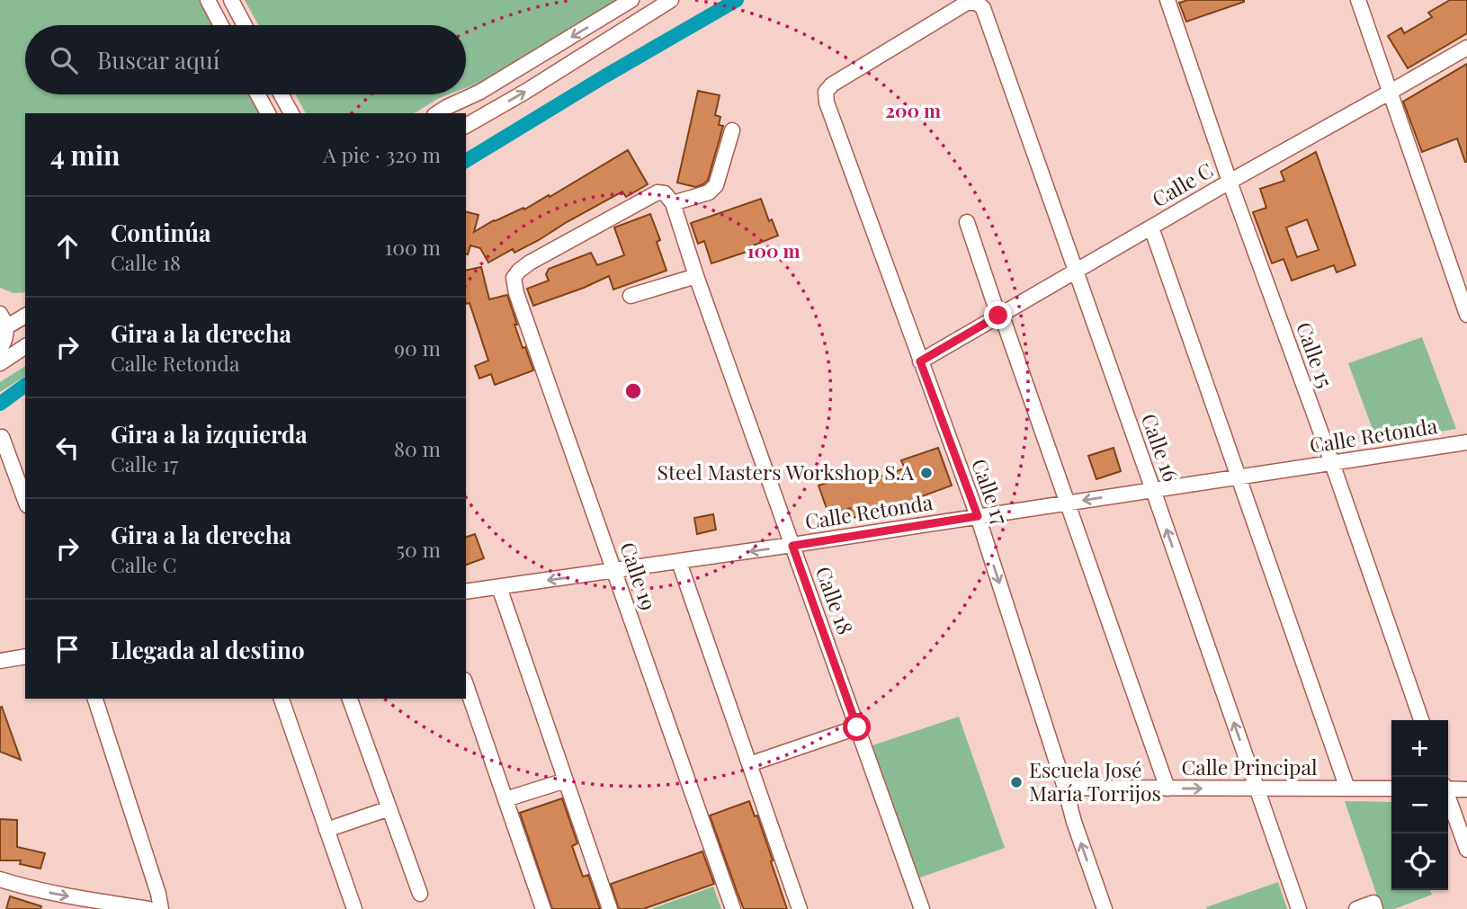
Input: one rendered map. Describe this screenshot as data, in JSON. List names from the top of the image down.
{
  "streets": {
    "street": [
      "Calle C",
      "Calle 15",
      "Calle Retonda",
      "Calle 16",
      "Calle 17",
      "Calle 19",
      "Calle 18",
      "Calle Principal"
    ]
  },
  "crossings": [
    ["Calle C", "Calle 15"],
    ["Calle C", "Calle 16"],
    ["Calle C", "Calle 17"],
    ["Calle 15", "Calle Retonda"],
    ["Calle Retonda", "Calle 16"],
    ["Calle Retonda", "Calle 17"],
    ["Calle Retonda", "Calle 19"],
    ["Calle Retonda", "Calle 18"],
    ["Calle 16", "Calle 17"],
    ["Calle 16", "Calle Principal"],
    ["Calle 17", "Calle Principal"],
    ["Calle 19", "Calle 18"]
  ],
  "places": ["Steel Masters Workshop S.A", "Escuela José María Torrijos"],
  "page": {
    "search": "Buscar aquí",
    "heading": ["4 min", "A pie · 320 m"],
    "list": [
      ["Continúa", "Calle 18", "100 m"],
      ["Gira a la derecha", "Calle Retonda", "90 m"],
      ["Gira a la izquierda", "Calle 17", "80 m"],
      ["Gira a la derecha", "Calle C", "50 m"],
      "Llegada al destino"
    ],
    "map_buttons": ["+", "−"]
  },
  "rings": ["200 m", "100 m"]
}
